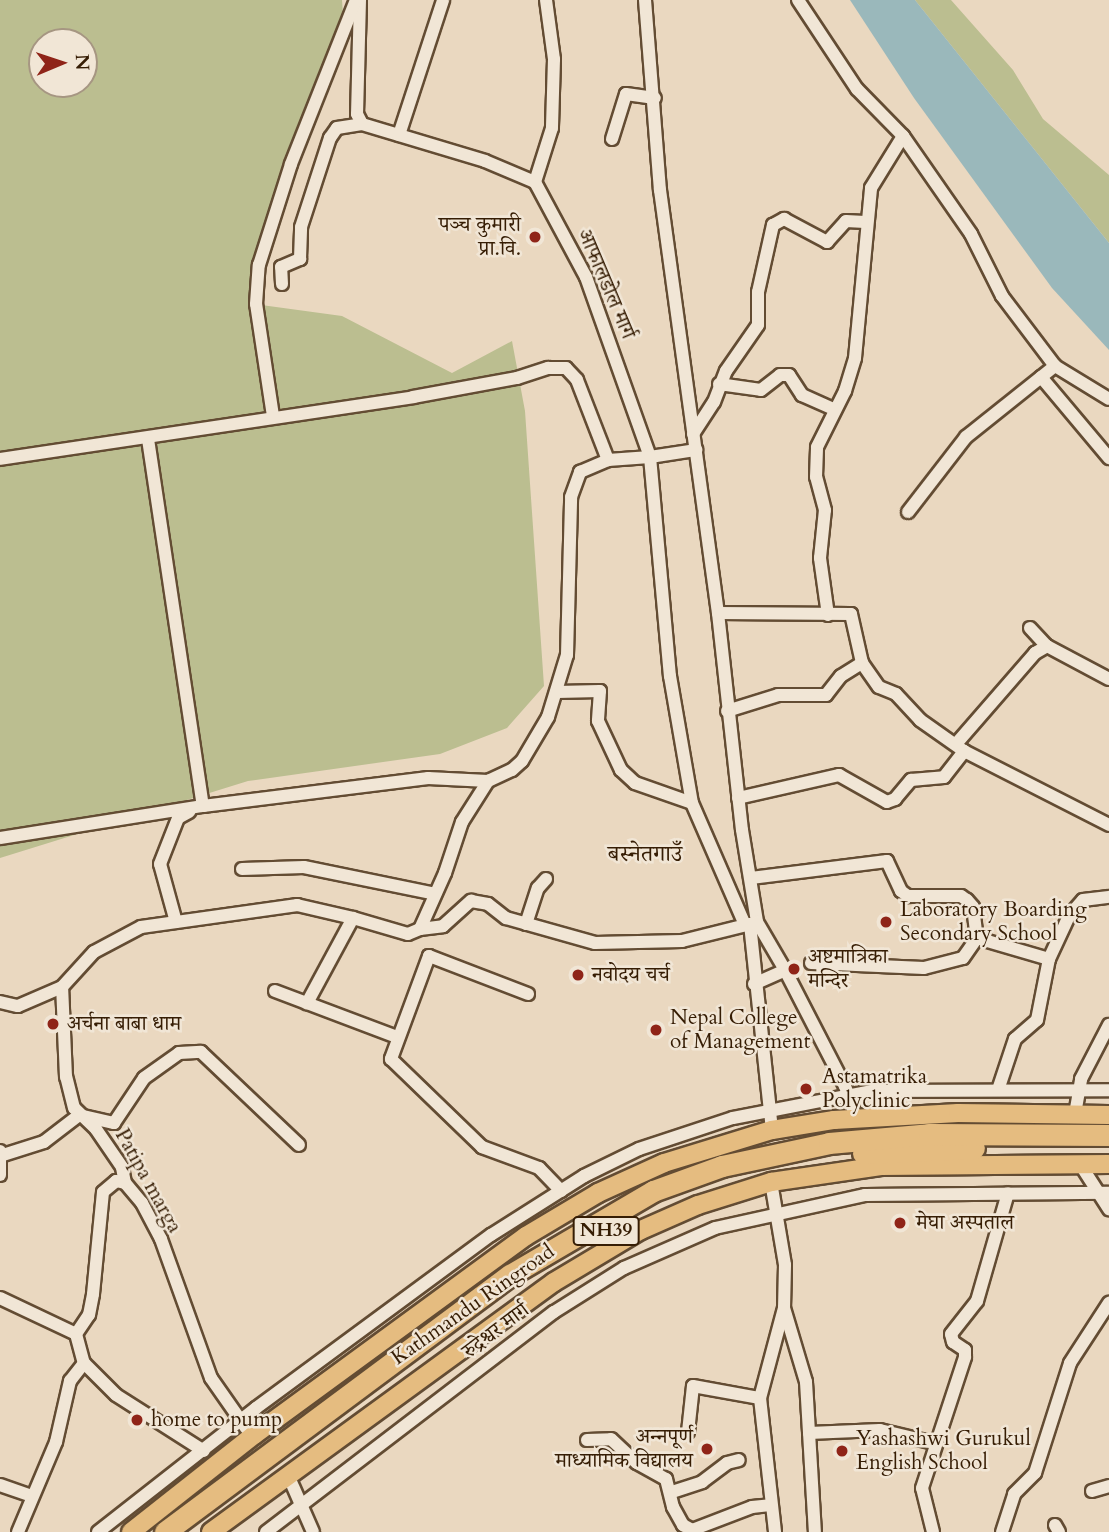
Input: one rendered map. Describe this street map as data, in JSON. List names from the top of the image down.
{
  "streets": {
    "highway": ["NH39", "Kathmandu Ringroad"],
    "street": ["आफालडोल मार्ग", "Patipa marga", "रुद्रेश्वर मार्ग"]
  },
  "districts": ["बस्नेतगाउँ"],
  "places": [
    "पञ्च कुमारी प्रा.वि.",
    "Laboratory Boarding Secondary School",
    "अष्टमात्रिका मन्दिर",
    "नवोदय चर्च",
    "अर्चना बाबा धाम",
    "Nepal College of Management",
    "Astamatrika Polyclinic",
    "मेघा अस्पताल",
    "home to pump",
    "अन्‍नपूर्ण माध्यामिक विद्यालय",
    "Yashashwi Gurukul English School"
  ],
  "north": "right"
}
